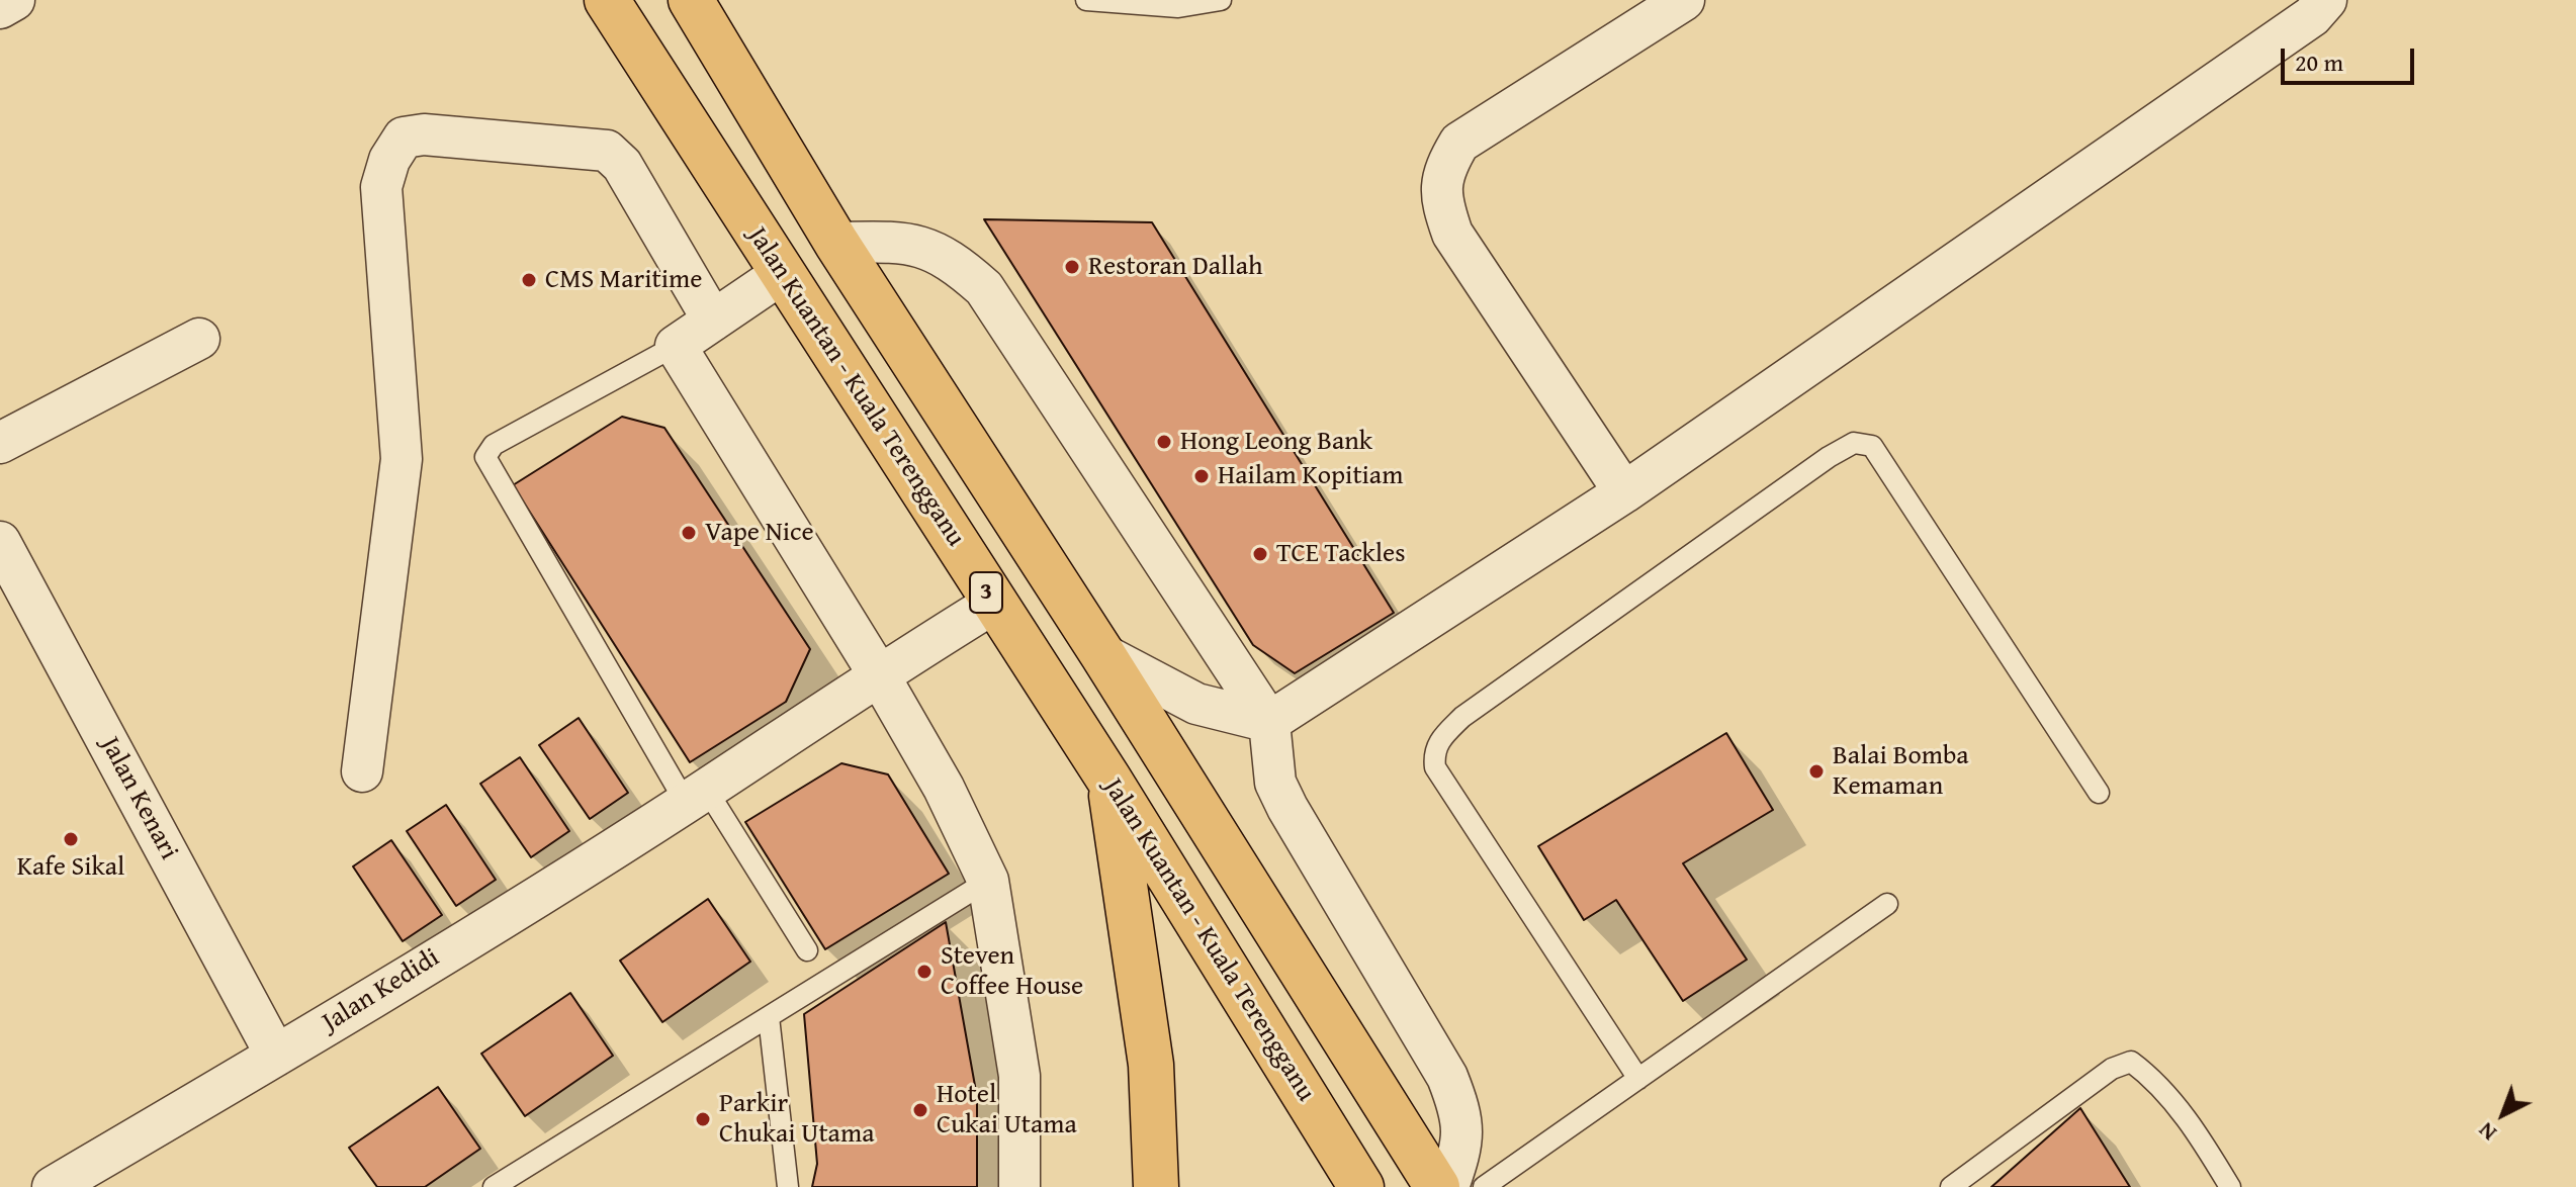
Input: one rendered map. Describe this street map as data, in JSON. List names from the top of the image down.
{
  "streets": {
    "highway": ["Jalan Kuantan - Kuala Terengganu", "3"],
    "street": ["Jalan Kenari", "Jalan Kedidi"]
  },
  "crossings": [
    ["Jalan Kuantan - Kuala Terengganu", "Jalan Kedidi"],
    ["Jalan Kenari", "Jalan Kedidi"]
  ],
  "places": [
    "Restoran Dallah",
    "CMS Maritime",
    "Hong Leong Bank",
    "Hailam Kopitiam",
    "Vape Nice",
    "TCE Tackles",
    "Balai Bomba Kemaman",
    "Kafe Sikal",
    "Steven Coffee House",
    "Hotel Cukai Utama",
    "Parkir Chukai Utama"
  ],
  "scale_bar": "20 m",
  "north": "bottom left"
}
